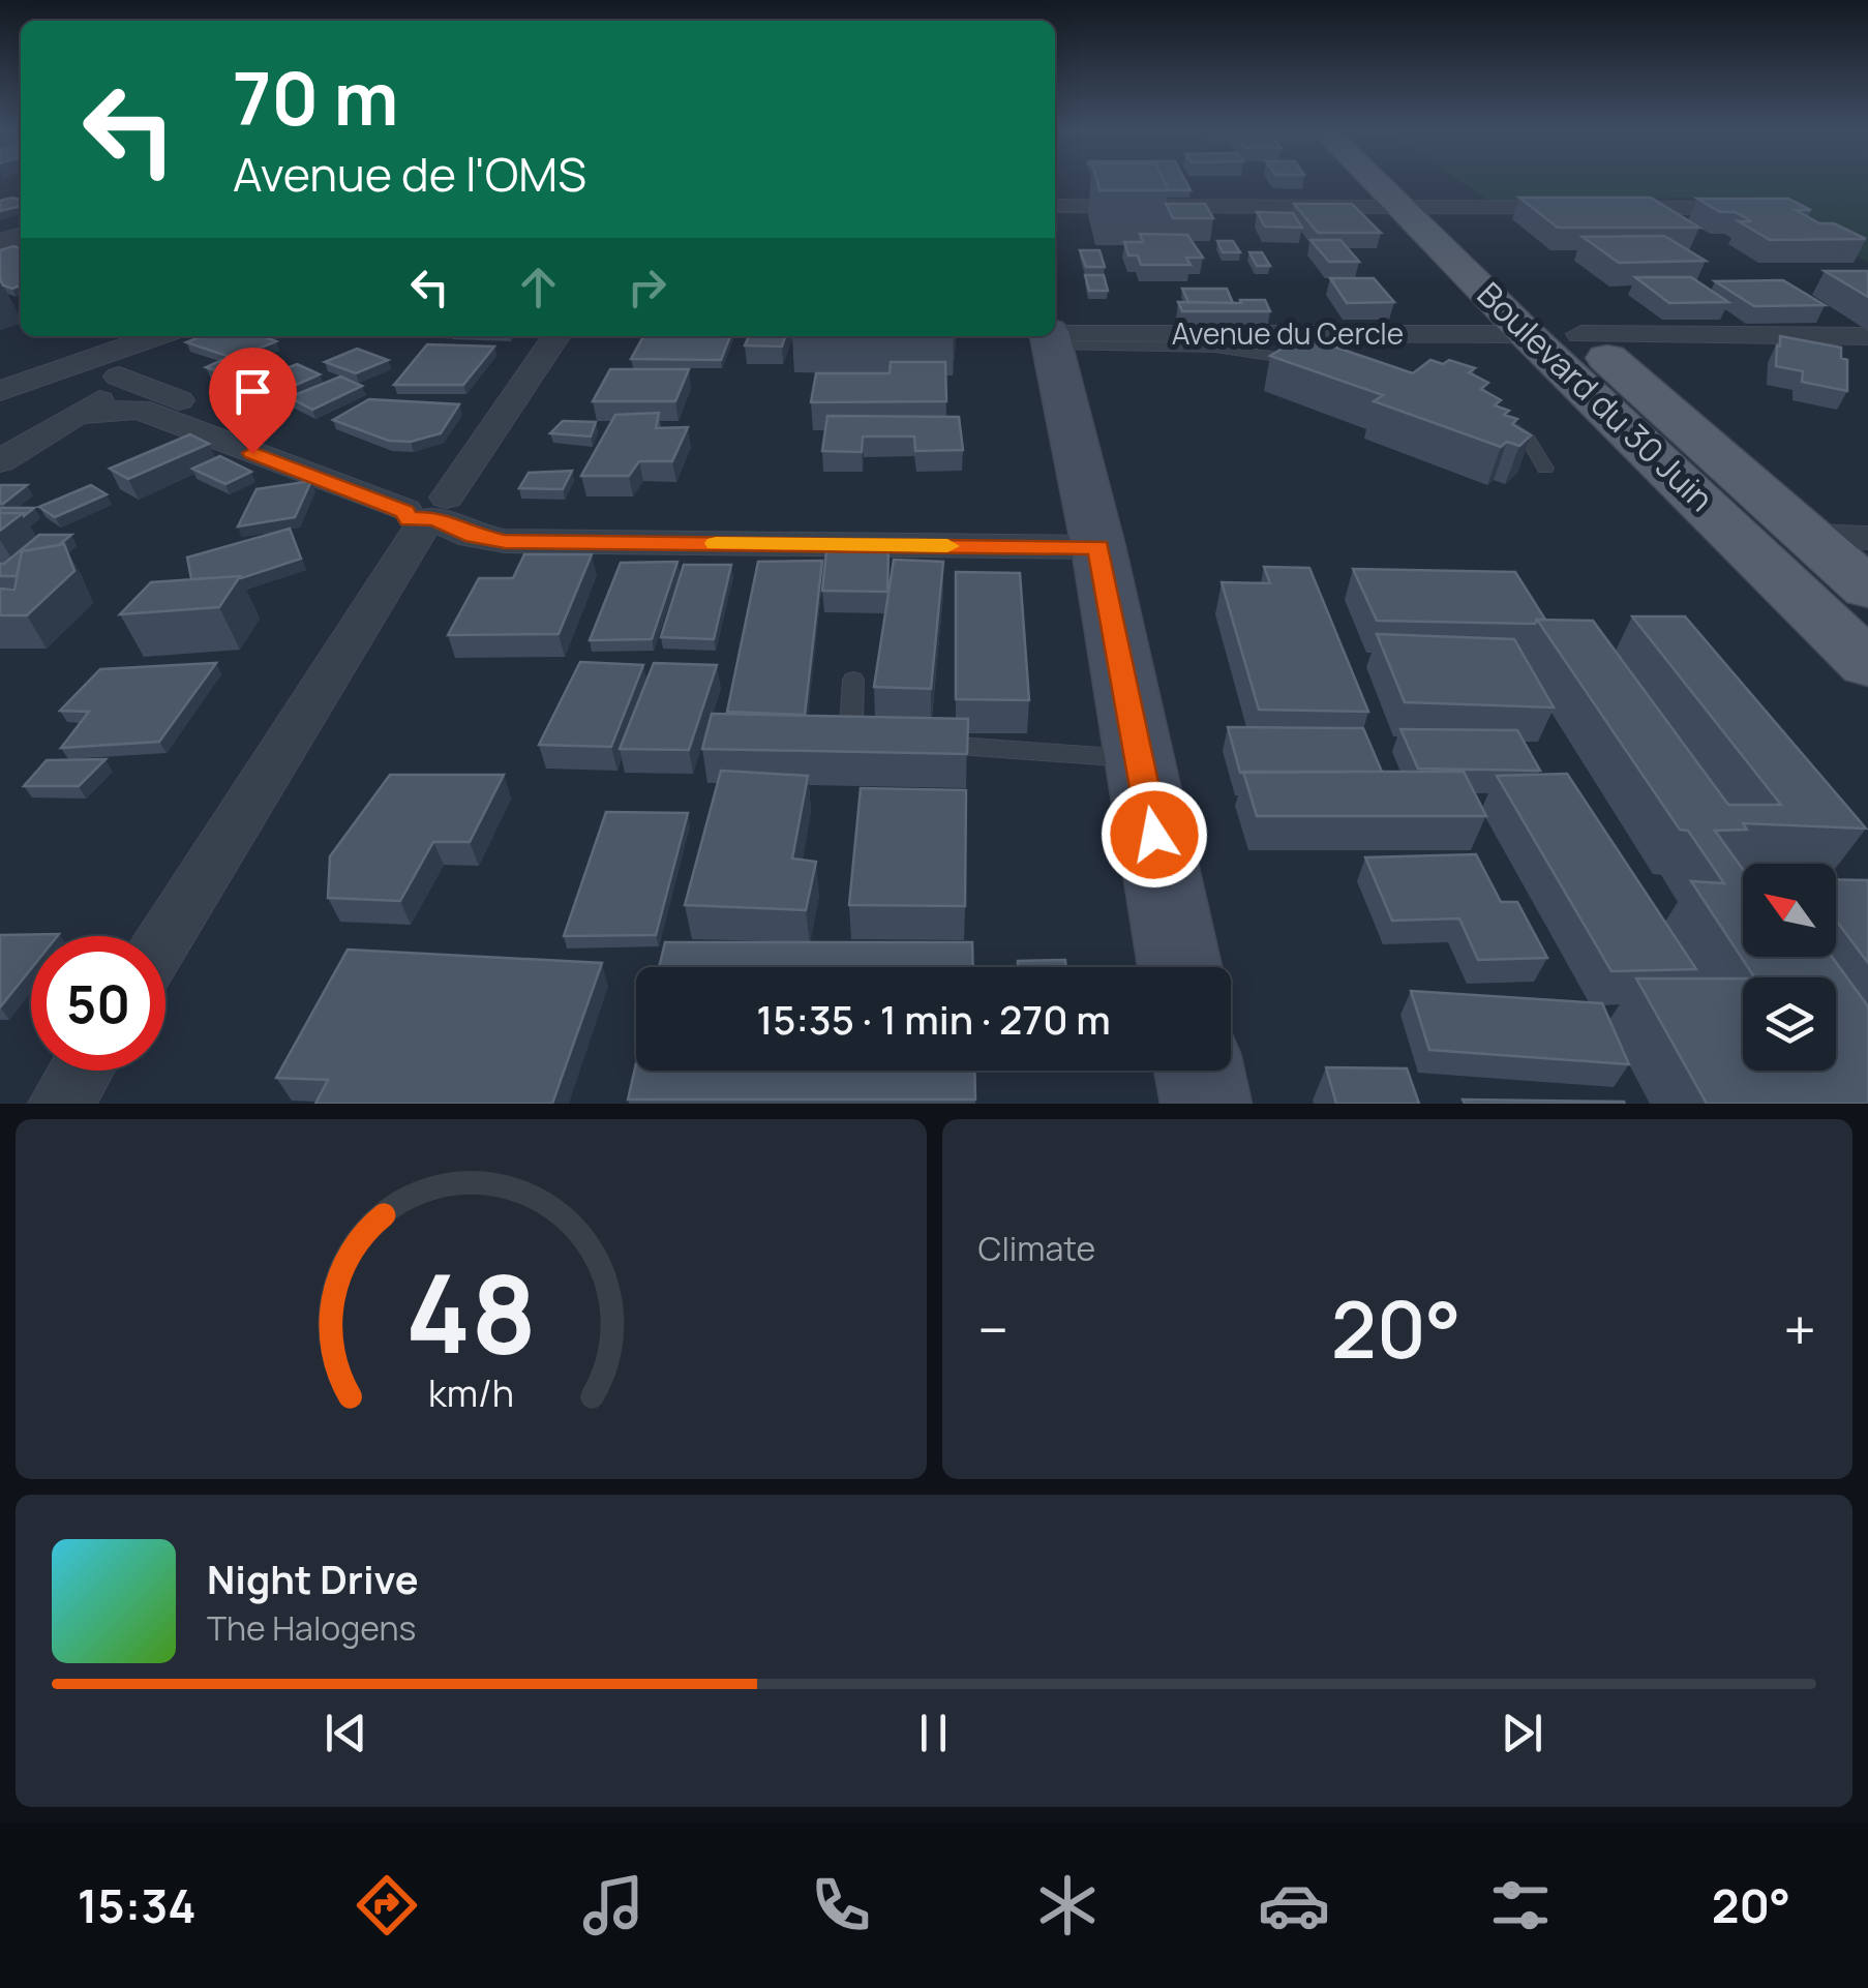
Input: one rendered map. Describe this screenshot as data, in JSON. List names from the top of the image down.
{
  "streets": {
    "main road": ["Boulevard du 30 Juin"],
    "street": ["Avenue du Cercle"]
  },
  "crossings": [
    ["Avenue du Cercle", "Boulevard du 30 Juin"]
  ],
  "north": "top left",
  "page": {
    "turn": ["70 m", "Avenue de l'OMS"],
    "limit": "50",
    "trip": "15:35 · 1 min · 270 m",
    "tile": "Climate",
    "heat": ["−", "20°", "+"],
    "song": ["Night Drive", "The Halogens"],
    "tabs": ["15:34", "20°"],
    "gauge": ["48", "km/h"]
  }
}
